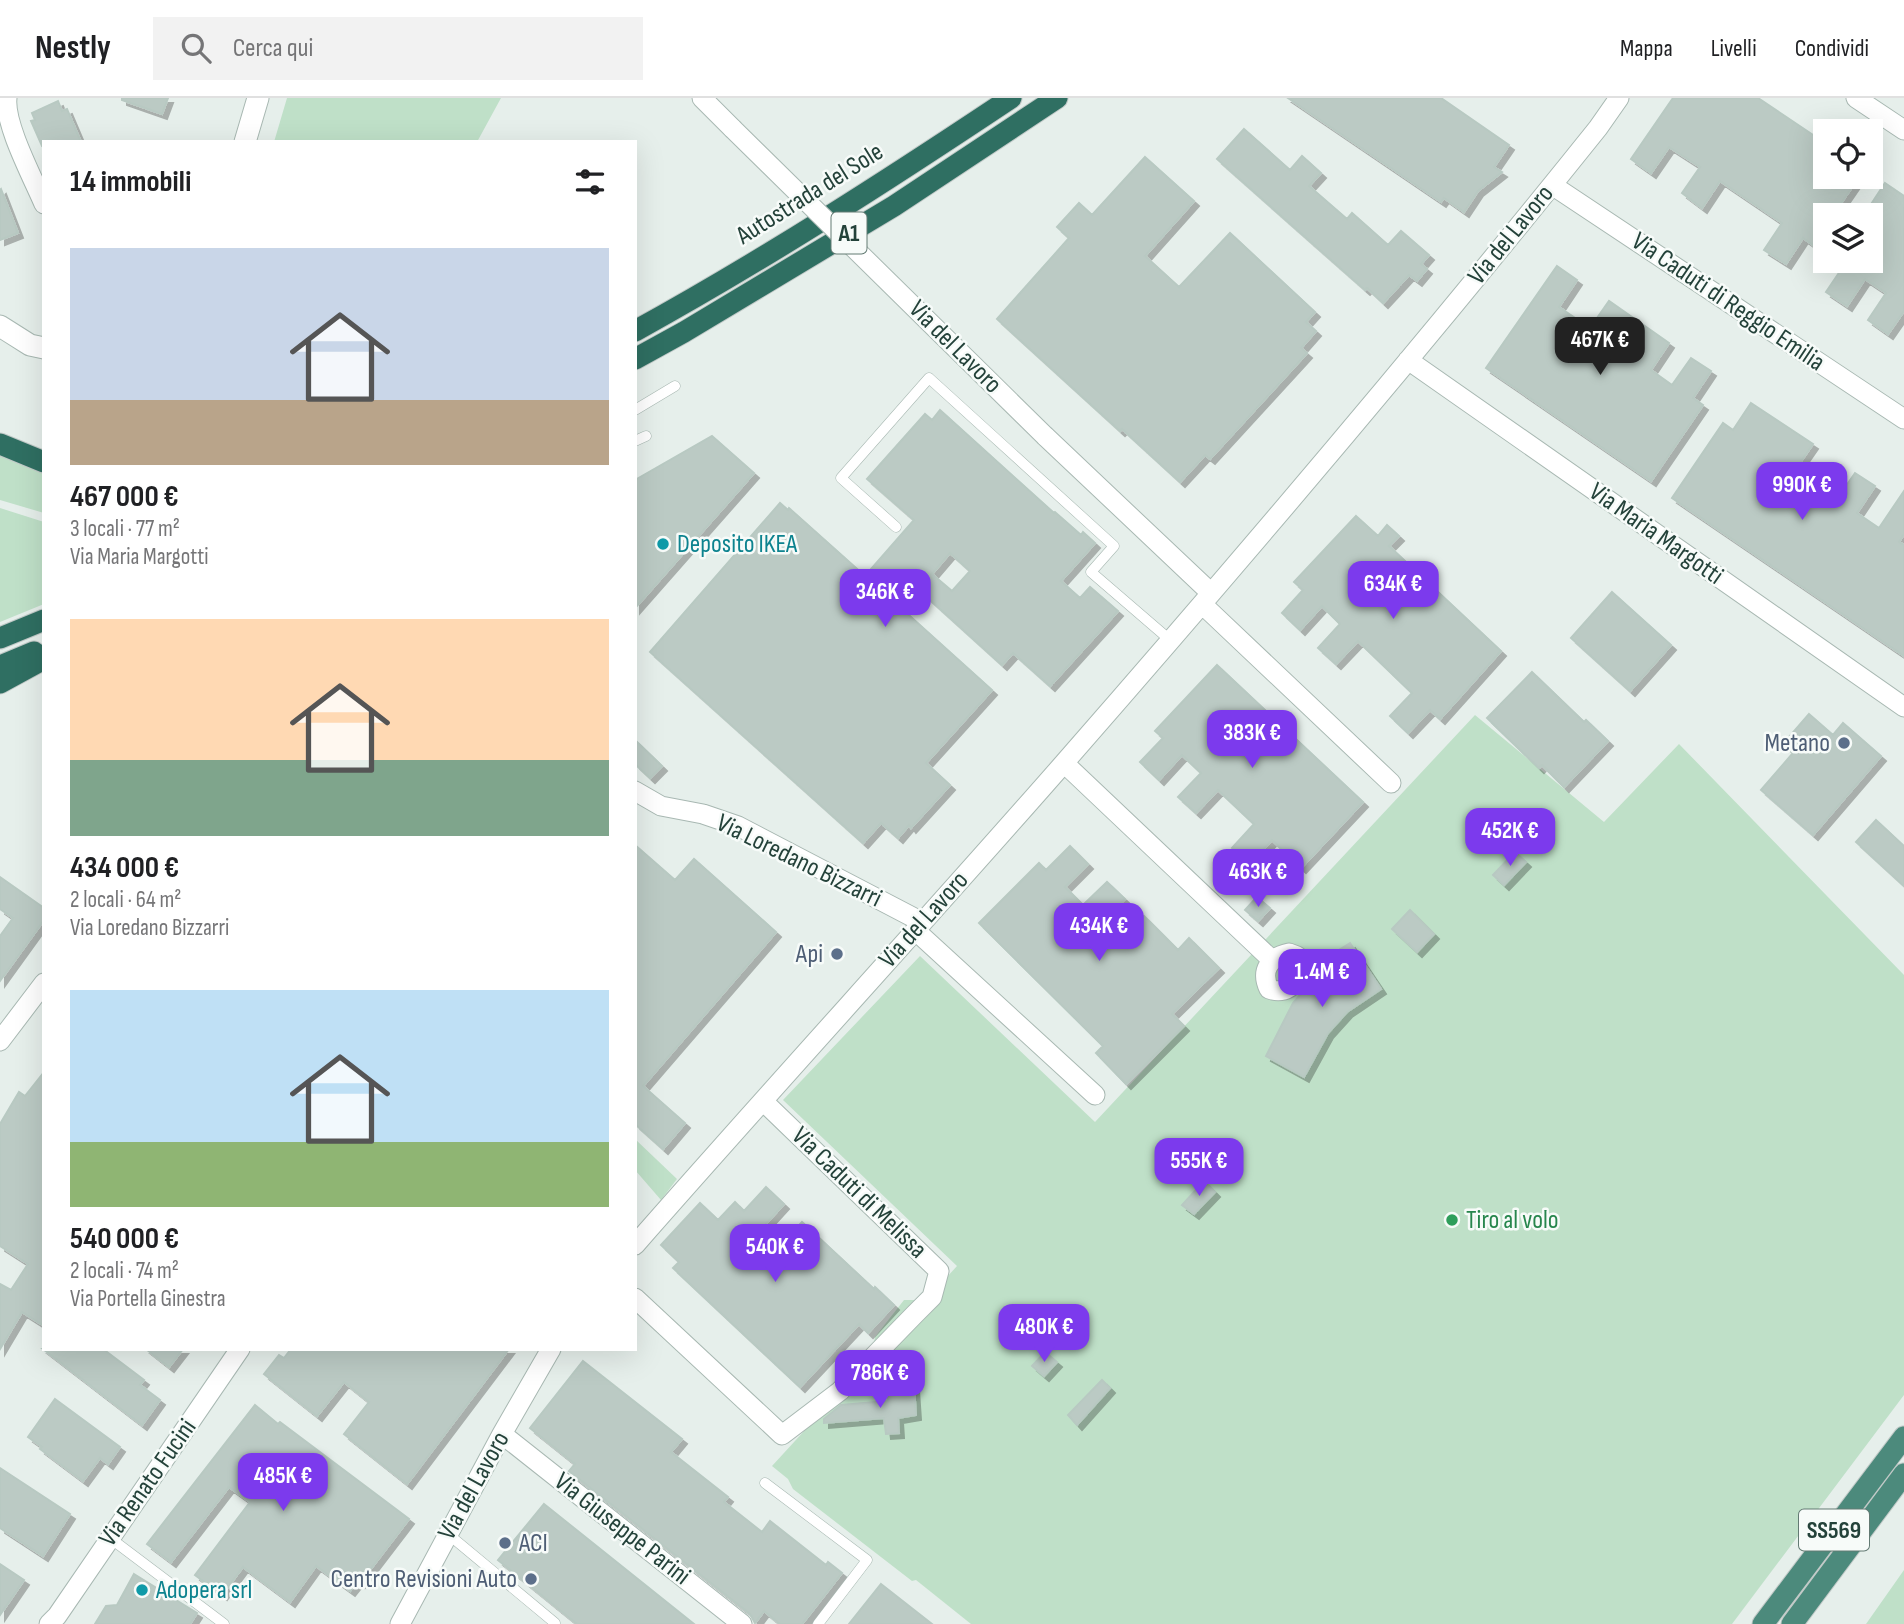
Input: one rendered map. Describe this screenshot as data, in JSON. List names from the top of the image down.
{
  "streets": {
    "highway": ["Autostrada del Sole", "A1", "SS569"],
    "street": [
      "Via del Lavoro",
      "Via Caduti di Reggio Emilia",
      "Via Maria Margotti",
      "Via Loredano Bizzarri",
      "Via Caduti di Melissa",
      "Via Renato Fucini",
      "Via Giuseppe Parini"
    ]
  },
  "crossings": [
    ["Via del Lavoro", "Via Caduti di Reggio Emilia"],
    ["Via del Lavoro", "Via Maria Margotti"],
    ["Via del Lavoro", "Via Loredano Bizzarri"],
    ["Via del Lavoro", "Via Caduti di Melissa"],
    ["Via del Lavoro", "Via Giuseppe Parini"]
  ],
  "places": [
    "Deposito IKEA",
    "Metano",
    "Api",
    "Tiro al volo",
    "ACI",
    "Centro Revisioni Auto",
    "Adopera srl"
  ],
  "page": {
    "header": "Nestly",
    "search": "Cerca qui",
    "nav": ["Mappa", "Livelli", "Condividi"],
    "heading": "14 immobili",
    "list": [
      {
        "name": "467 000 €",
        "note": "3 locali · 77 m² · Via Maria Margotti"
      },
      {
        "name": "434 000 €",
        "note": "2 locali · 64 m² · Via Loredano Bizzarri"
      },
      {
        "name": "540 000 €",
        "note": "2 locali · 74 m² · Via Portella Ginestra"
      }
    ],
    "price": [
      "467K €",
      "990K €",
      "634K €",
      "346K €",
      "383K €",
      "452K €",
      "463K €",
      "434K €",
      "1.4M €",
      "555K €",
      "540K €",
      "480K €",
      "786K €",
      "485K €"
    ]
  }
}
